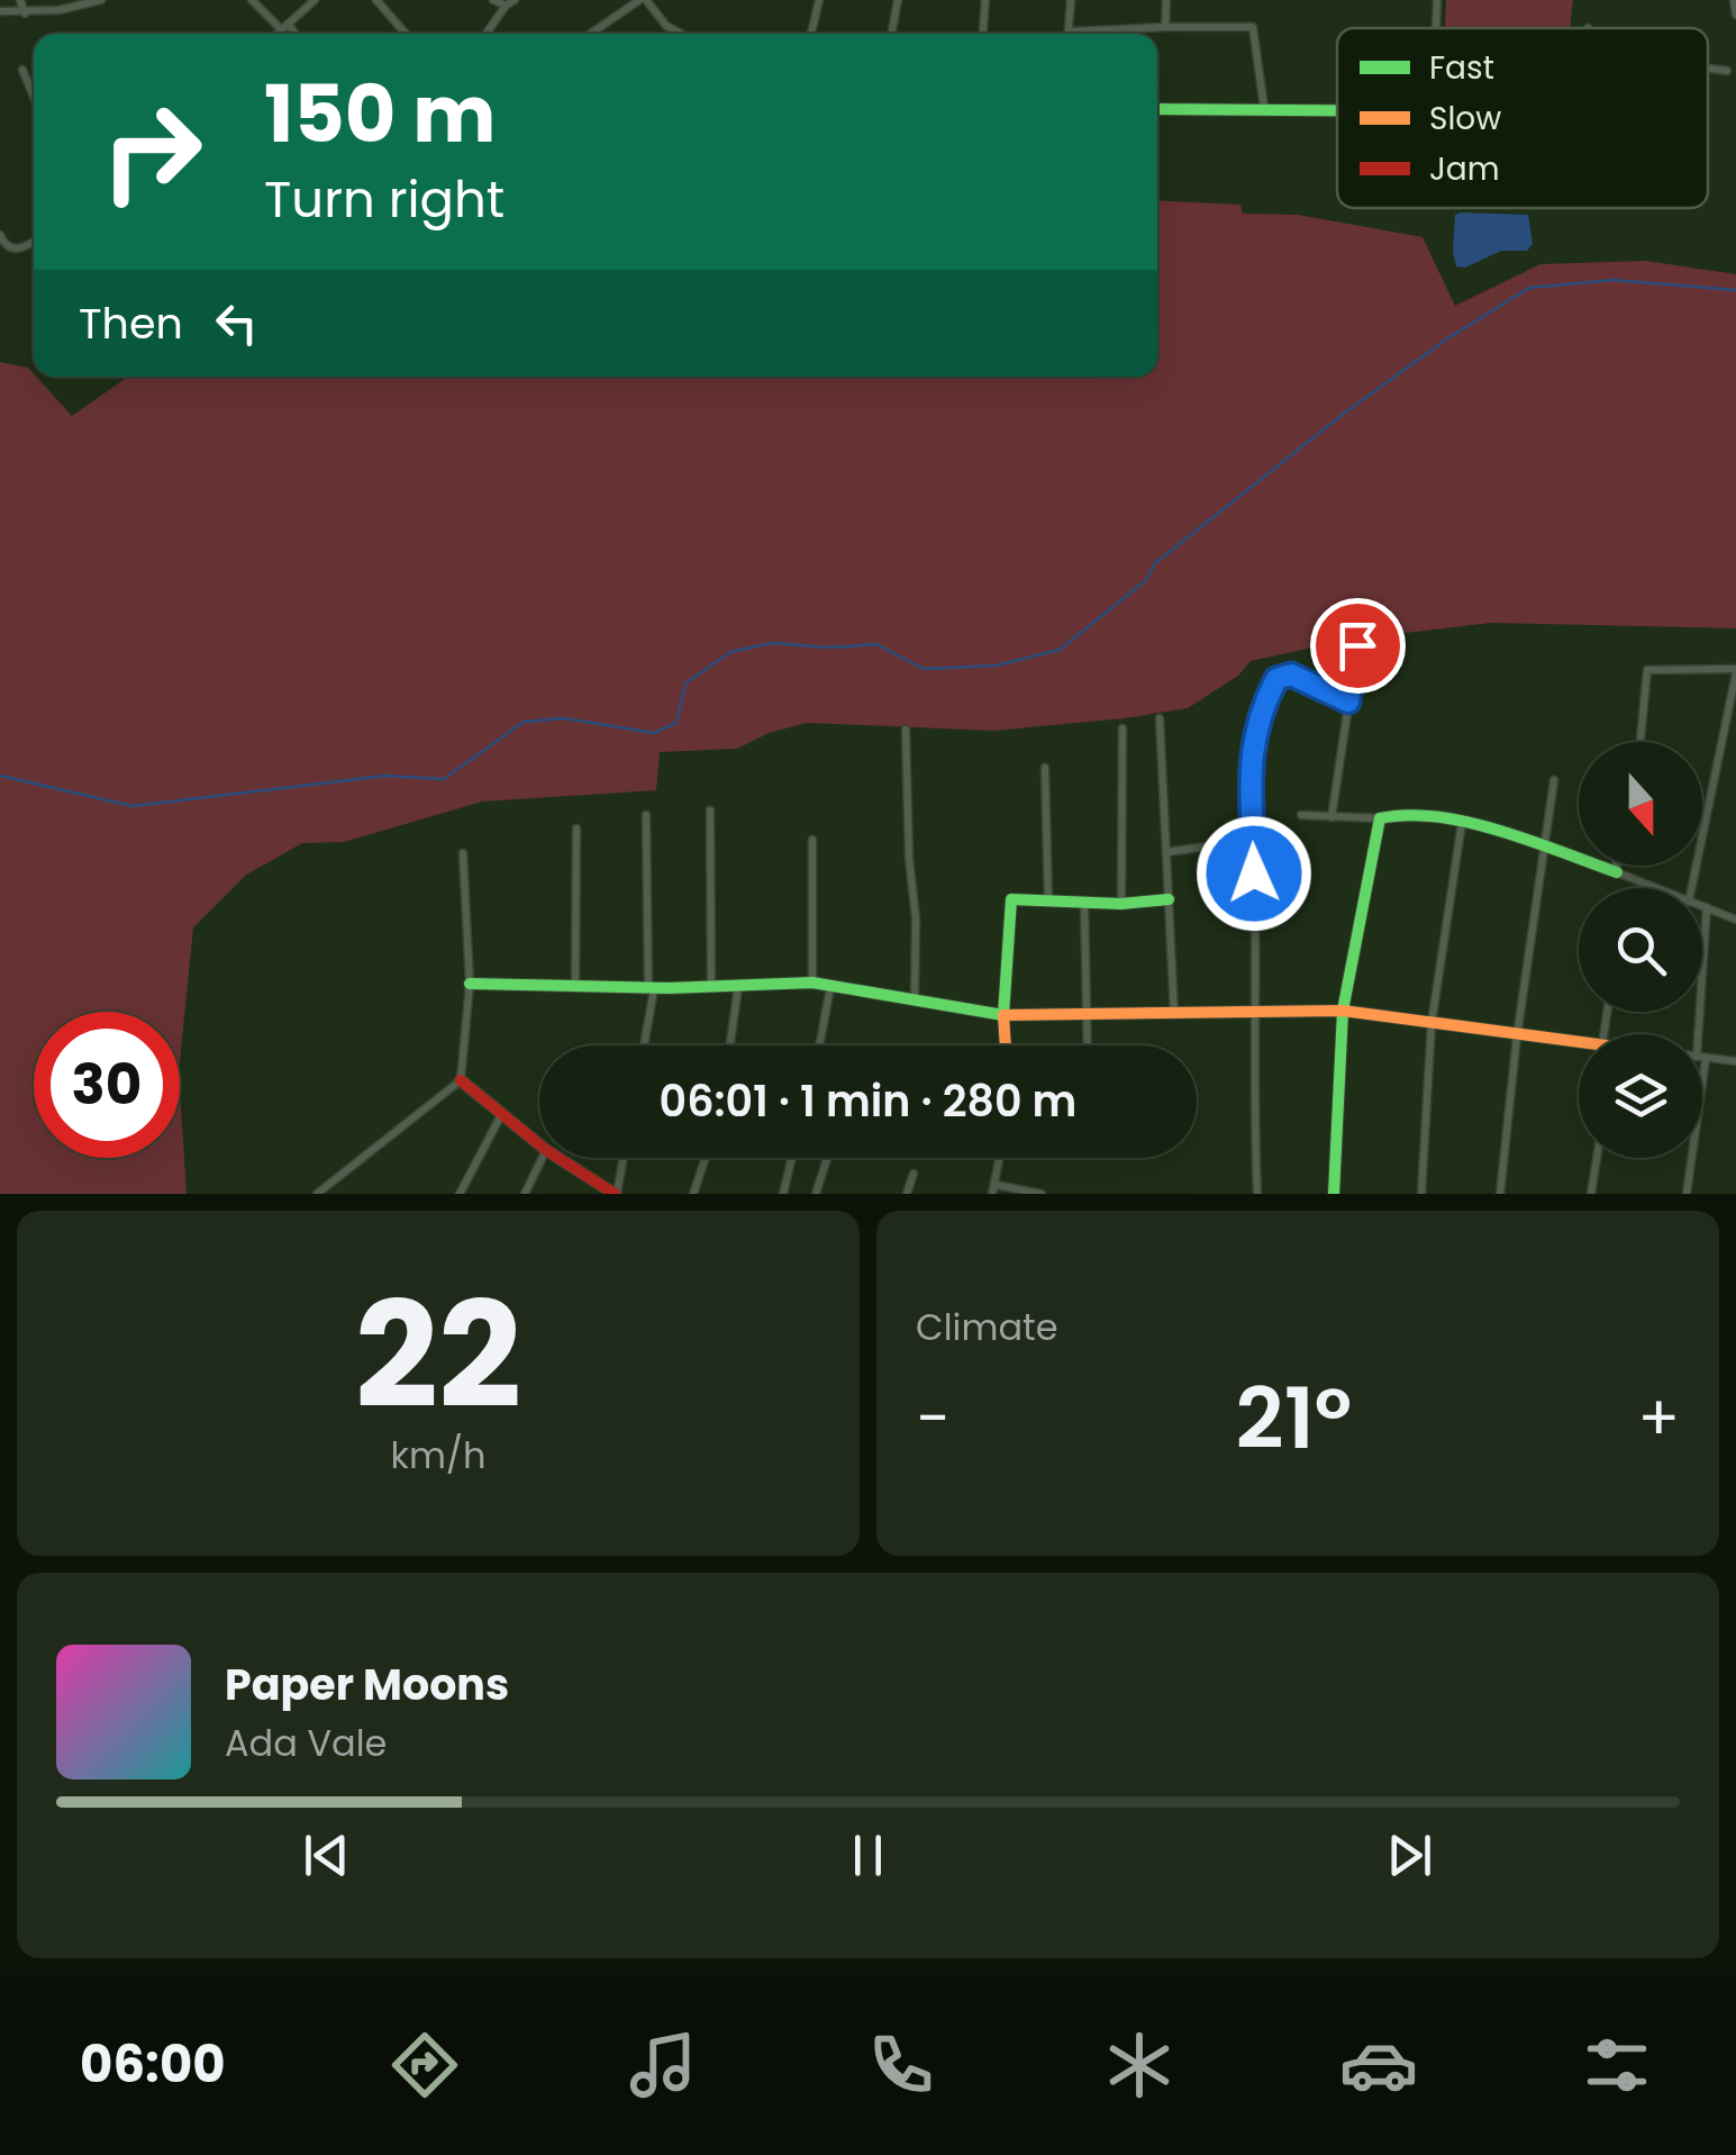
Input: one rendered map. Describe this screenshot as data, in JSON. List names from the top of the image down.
{
  "legend": ["Fast", "Slow", "Jam"],
  "north": "bottom",
  "page": {
    "turn": ["150 m", "Turn right"],
    "then": "Then",
    "limit": "30",
    "trip": "06:01 · 1 min · 280 m",
    "tile": [
      ["22", "km/h"],
      "Climate"
    ],
    "heat": ["−", "21°", "+"],
    "song": ["Paper Moons", "Ada Vale"],
    "tabs": "06:00"
  }
}
